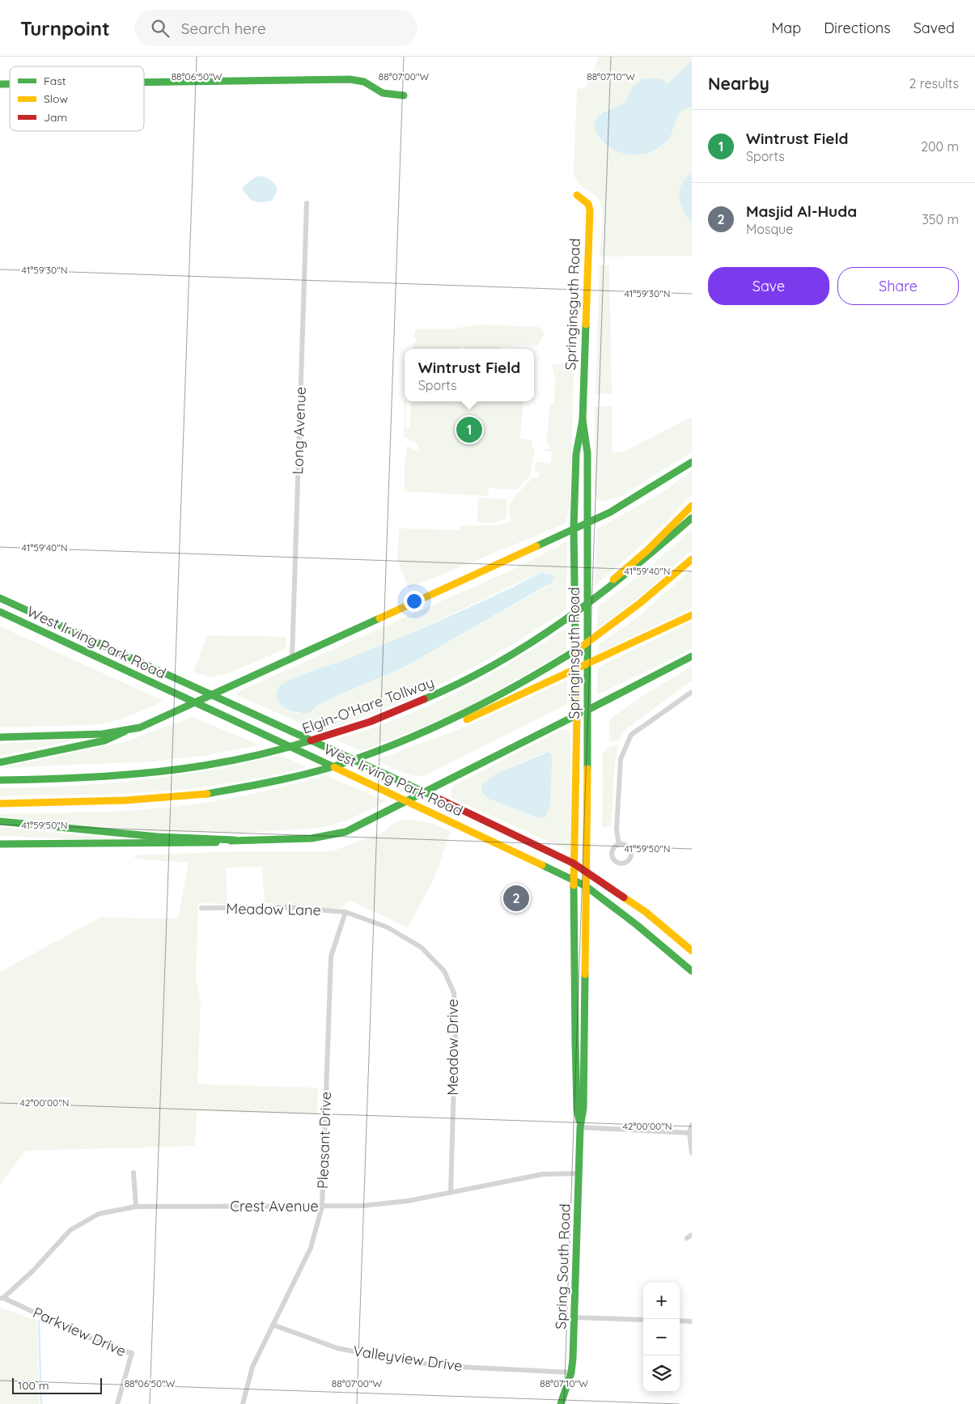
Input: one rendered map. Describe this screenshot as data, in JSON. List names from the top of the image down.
{
  "streets": {
    "main road": [
      "Springinsguth Road",
      "West Irving Park Road",
      "Elgin-O'Hare Tollway",
      "Spring South Road"
    ],
    "street": [
      "Long Avenue",
      "Meadow Lane",
      "Meadow Drive",
      "Pleasant Drive",
      "Crest Avenue",
      "Parkview Drive",
      "Valleyview Drive"
    ]
  },
  "crossings": [
    ["Springinsguth Road", "West Irving Park Road"],
    ["Springinsguth Road", "Spring South Road"],
    ["West Irving Park Road", "Spring South Road"],
    ["Meadow Lane", "Meadow Drive"],
    ["Meadow Lane", "Pleasant Drive"],
    ["Meadow Drive", "Pleasant Drive"],
    ["Meadow Drive", "Crest Avenue"],
    ["Pleasant Drive", "Crest Avenue"],
    ["Pleasant Drive", "Valleyview Drive"],
    ["Crest Avenue", "Spring South Road"],
    ["Crest Avenue", "Parkview Drive"],
    ["Spring South Road", "Valleyview Drive"]
  ],
  "legend": ["Fast", "Slow", "Jam"],
  "scale_bar": "100 m",
  "page": {
    "header": "Turnpoint",
    "search": "Search here",
    "nav": ["Map", "Directions", "Saved"],
    "heading": ["Nearby", "2 results"],
    "list": [
      {
        "mark": "1",
        "name": "Wintrust Field",
        "note": "Sports",
        "value": "200 m"
      },
      {
        "mark": "2",
        "name": "Masjid Al-Huda",
        "note": "Mosque",
        "value": "350 m"
      }
    ],
    "buttons": ["Save", "Share"],
    "popup": ["Wintrust Field", "Sports"],
    "pins": ["1", "2"],
    "map_buttons": ["+", "−"],
    "scale": "100 m"
  },
  "coordinates": [
    "88°06'50\"W",
    "88°07'00\"W",
    "88°07'10\"W",
    "41°59'30\"N",
    "41°59'40\"N",
    "41°59'50\"N",
    "42°00'00\"N"
  ]
}
